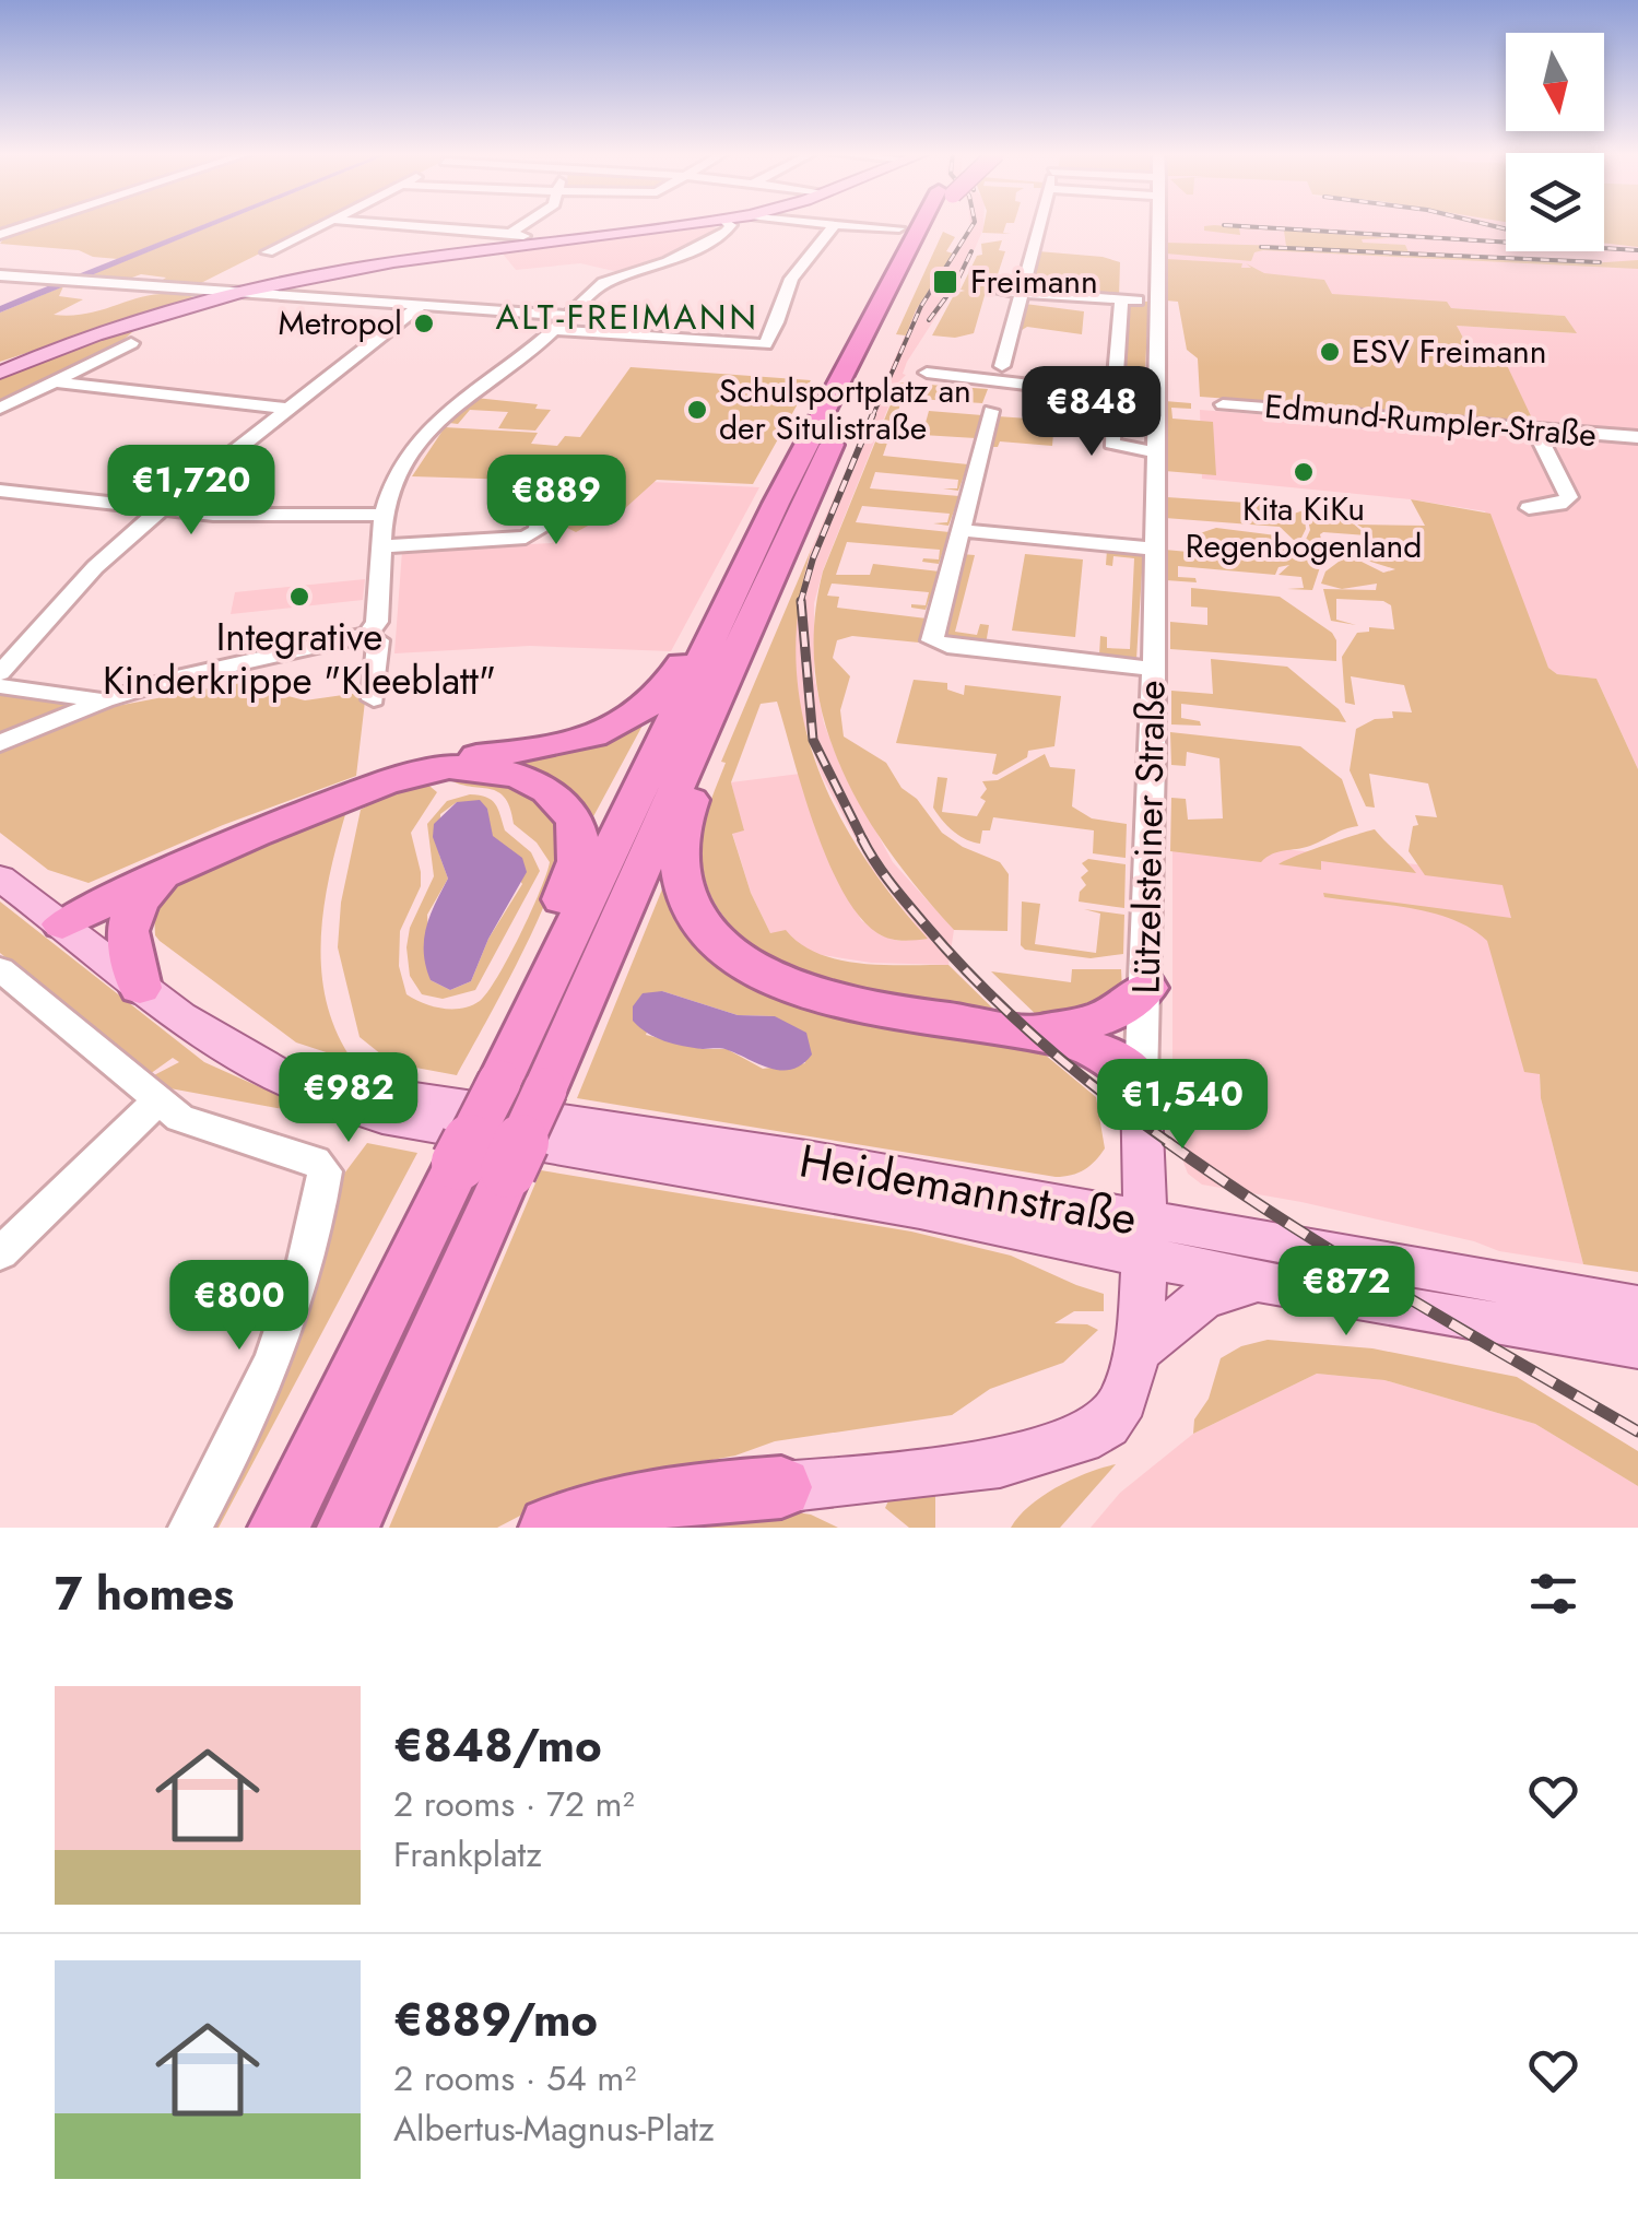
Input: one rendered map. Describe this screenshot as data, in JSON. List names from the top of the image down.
{
  "streets": {
    "main road": ["Lützelsteiner Straße", "Heidemannstraße"],
    "street": ["Edmund-Rumpler-Straße"]
  },
  "crossings": [
    ["Lützelsteiner Straße", "Heidemannstraße"]
  ],
  "districts": ["ALT-FREIMANN"],
  "places": {
    "transit": ["Freimann"],
    "other": [
      "Metropol",
      "ESV Freimann",
      "Schulsportplatz an der Situlistraße",
      "Kita KiKu Regenbogenland",
      "Integrative Kinderkrippe \"Kleeblatt\""
    ]
  },
  "north": "bottom",
  "page": {
    "price": [
      "€848",
      "€1,720",
      "€889",
      "€982",
      "€1,540",
      "€872",
      "€800"
    ],
    "heading": "7 homes",
    "list": [
      {
        "name": "€848/mo",
        "note": "2 rooms · 72 m² · Frankplatz"
      },
      {
        "name": "€889/mo",
        "note": "2 rooms · 54 m² · Albertus-Magnus-Platz"
      }
    ]
  }
}
